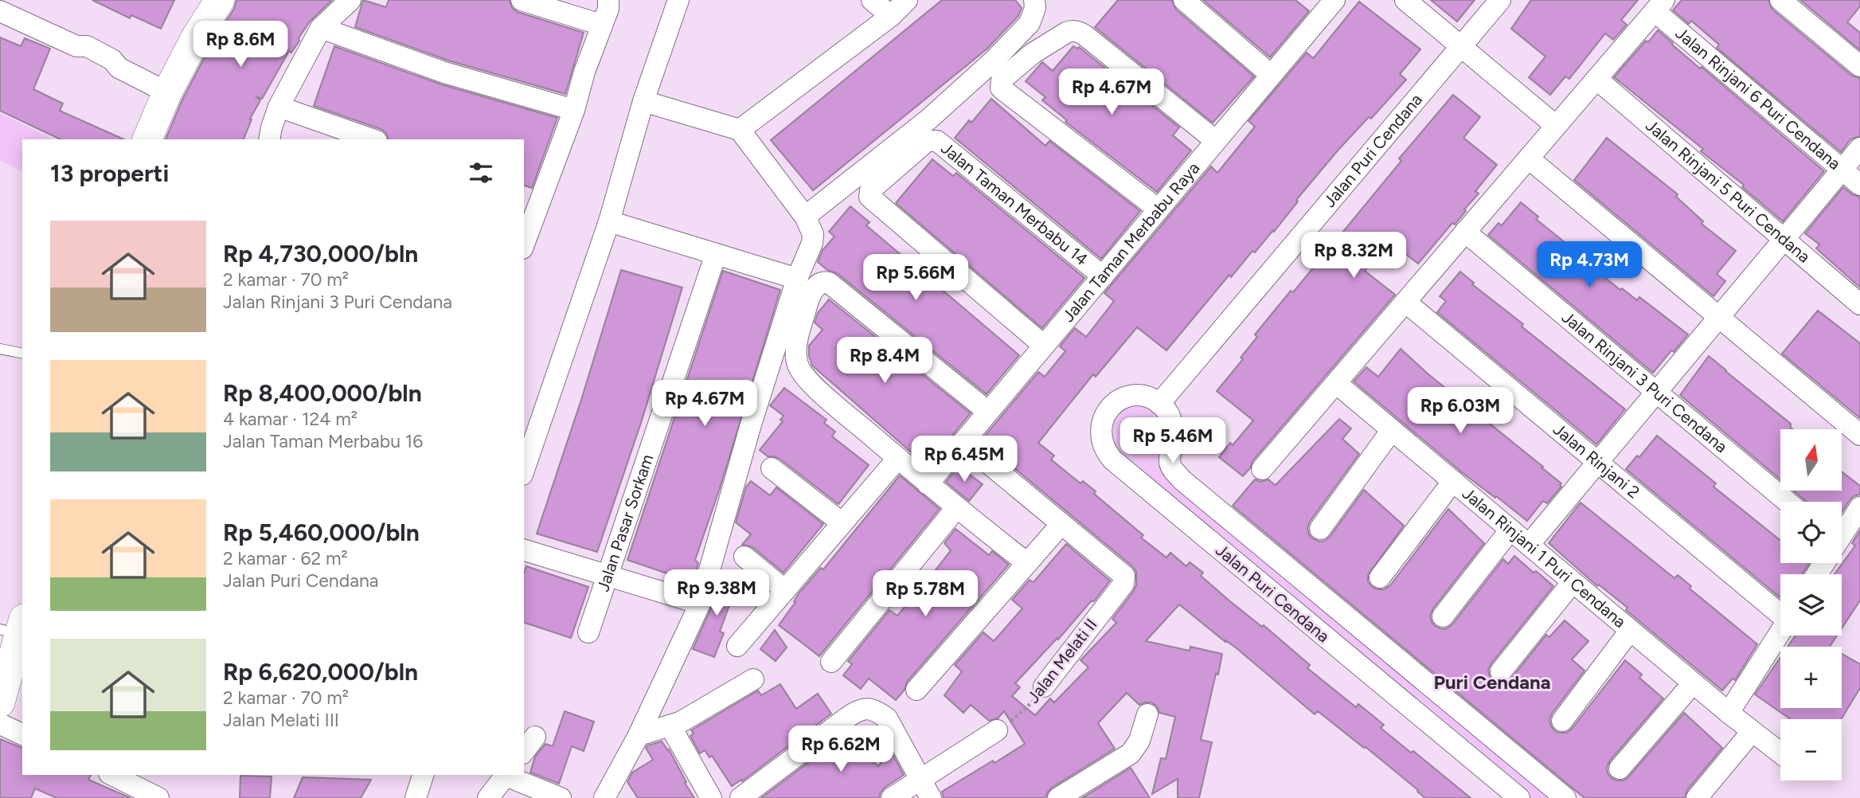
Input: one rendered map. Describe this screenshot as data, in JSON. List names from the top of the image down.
{
  "streets": {
    "street": [
      "Jalan Rinjani 6 Puri Cendana",
      "Jalan Puri Cendana",
      "Jalan Rinjani 5 Puri Cendana",
      "Jalan Taman Merbabu 14",
      "Jalan Taman Merbabu Raya",
      "Jalan Rinjani 3 Puri Cendana",
      "Jalan Rinjani 2",
      "Jalan Pasar Sorkam",
      "Jalan Rinjani 1 Puri Cendana",
      "Jalan Melati II"
    ]
  },
  "crossings": [
    ["Jalan Taman Merbabu 14", "Jalan Taman Merbabu Raya"]
  ],
  "districts": ["Puri Cendana"],
  "north": "top",
  "page": {
    "price": [
      "Rp 8.6M",
      "Rp 4.67M",
      "Rp 8.32M",
      "Rp 4.73M",
      "Rp 5.66M",
      "Rp 8.4M",
      "Rp 4.67M",
      "Rp 6.03M",
      "Rp 5.46M",
      "Rp 6.45M",
      "Rp 9.38M",
      "Rp 5.78M",
      "Rp 6.62M"
    ],
    "heading": "13 properti",
    "list": [
      {
        "name": "Rp 4,730,000/bln",
        "note": "2 kamar · 70 m² · Jalan Rinjani 3 Puri Cendana"
      },
      {
        "name": "Rp 8,400,000/bln",
        "note": "4 kamar · 124 m² · Jalan Taman Merbabu 16"
      },
      {
        "name": "Rp 5,460,000/bln",
        "note": "2 kamar · 62 m² · Jalan Puri Cendana"
      },
      {
        "name": "Rp 6,620,000/bln",
        "note": "2 kamar · 70 m² · Jalan Melati III"
      }
    ],
    "map_buttons": ["+", "−"]
  }
}
